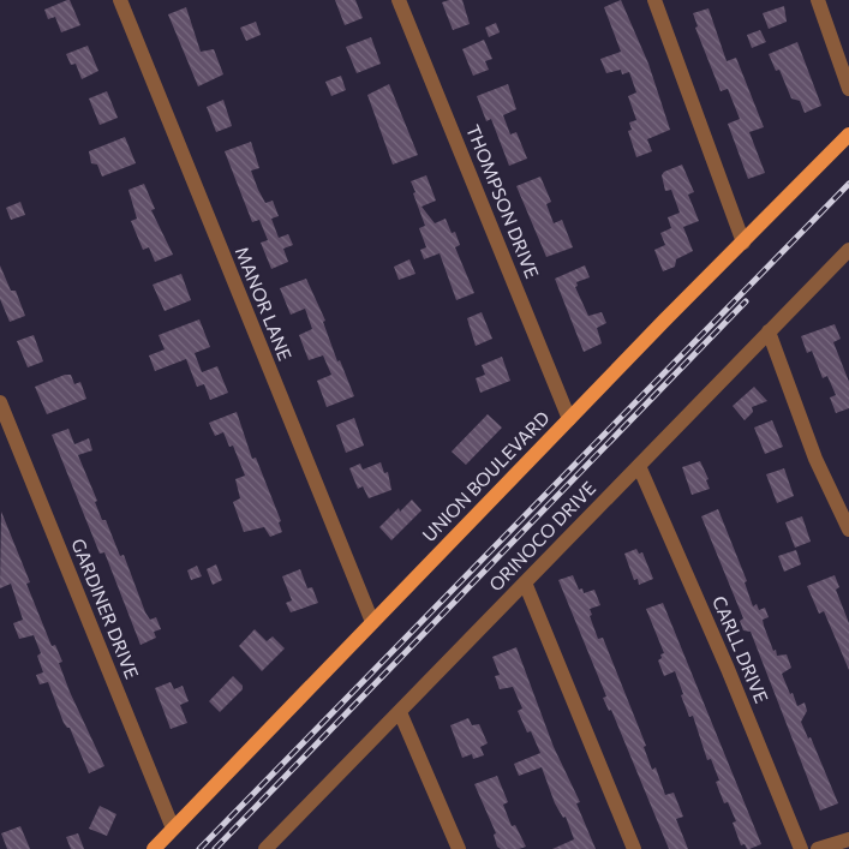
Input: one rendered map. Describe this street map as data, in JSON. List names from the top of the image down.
{
  "streets": {
    "main road": ["UNION BOULEVARD"],
    "street": [
      "THOMPSON DRIVE",
      "MANOR LANE",
      "ORINOCO DRIVE",
      "GARDINER DRIVE",
      "CARLL DRIVE"
    ]
  },
  "crossings": [
    ["THOMPSON DRIVE", "UNION BOULEVARD"],
    ["MANOR LANE", "UNION BOULEVARD"],
    ["UNION BOULEVARD", "GARDINER DRIVE"],
    ["ORINOCO DRIVE", "CARLL DRIVE"]
  ]
}
